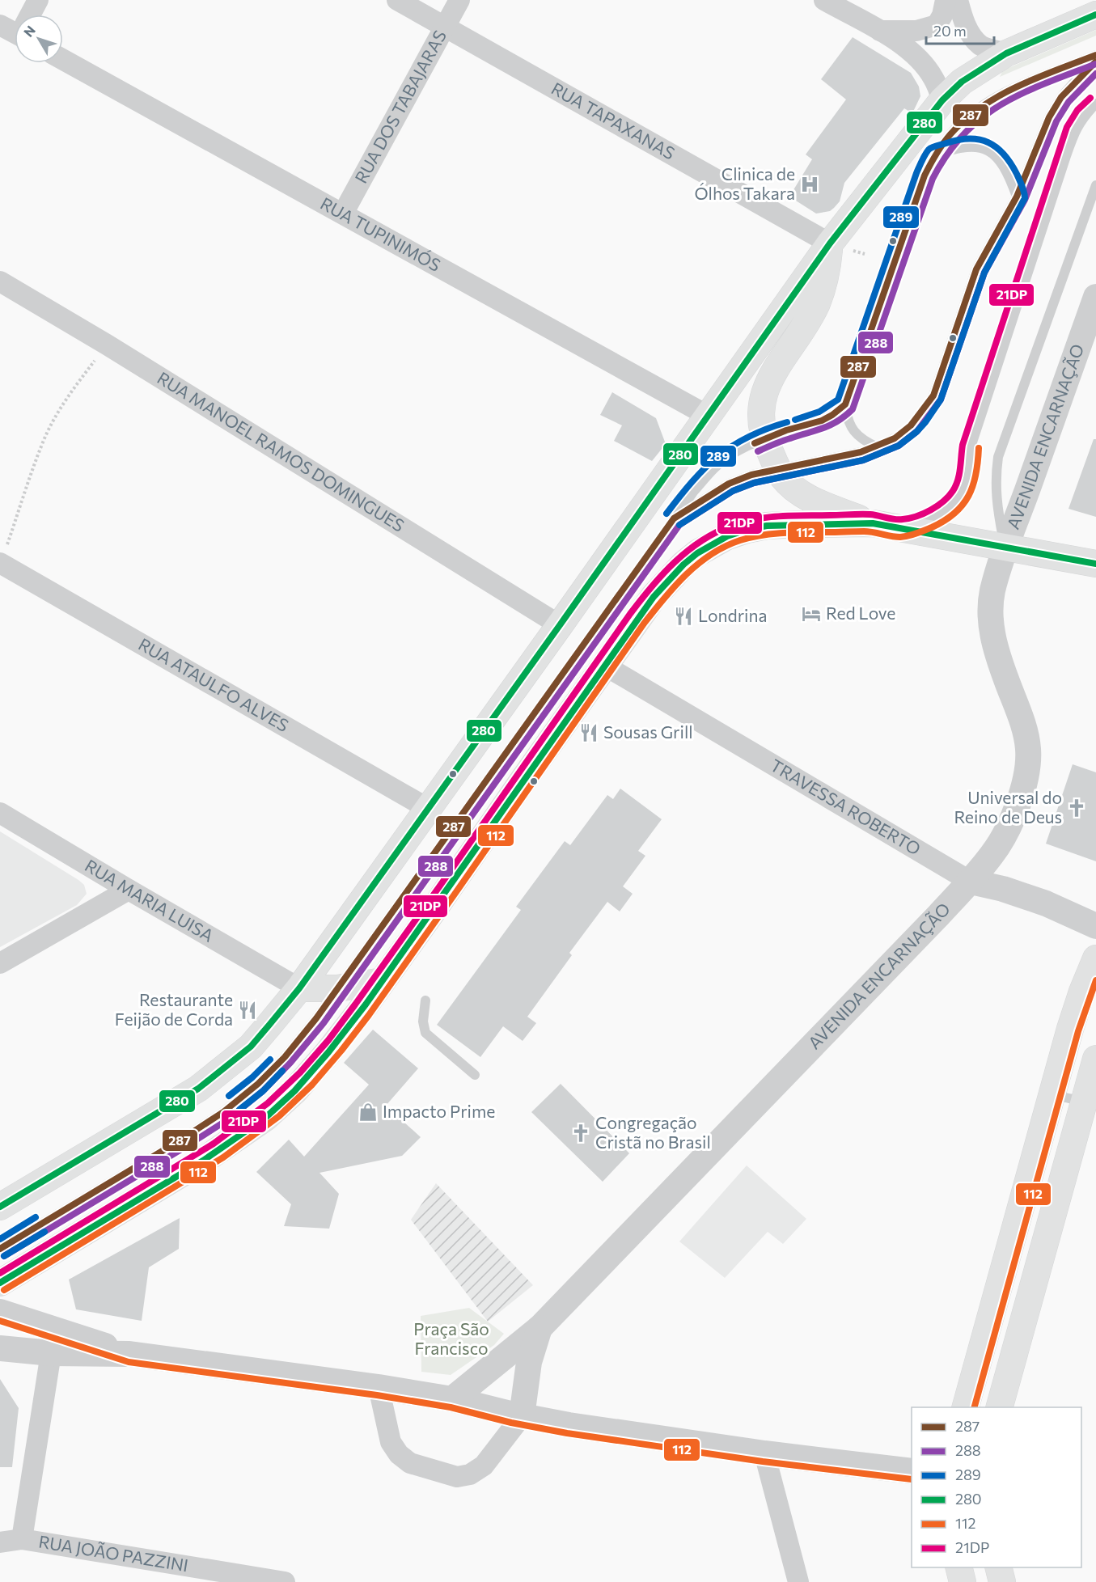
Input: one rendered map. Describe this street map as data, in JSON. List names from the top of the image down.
{
  "streets": {
    "street": [
      "RUA DOS TABAJARAS",
      "RUA TAPAXANAS",
      "RUA TUPINIMÓS",
      "AVENIDA ENCARNAÇÃO",
      "RUA MANOEL RAMOS DOMINGUES",
      "RUA ATAULFO ALVES",
      "TRAVESSA ROBERTO",
      "RUA MARIA LUISA",
      "RUA JOÃO PAZZINI"
    ]
  },
  "crossings": [
    ["RUA DOS TABAJARAS", "RUA TAPAXANAS"],
    ["RUA DOS TABAJARAS", "RUA TUPINIMÓS"],
    ["AVENIDA ENCARNAÇÃO", "TRAVESSA ROBERTO"]
  ],
  "parks": ["Praça São Francisco"],
  "places": {
    "hospital": ["Clinica de Ólhos Takara"],
    "hotel": ["Red Love"],
    "restaurant": ["Londrina", "Sousas Grill", "Restaurante Feijão de Corda"],
    "church": ["Universal do Reino de Deus", "Congregação Cristã no Brasil"],
    "shop": ["Impacto Prime"]
  },
  "lines": [
    "transit line 280",
    "transit line 287",
    "transit line 288",
    "transit line 21DP",
    "transit line 289",
    "transit line 112"
  ],
  "legend": [
    "287",
    "288",
    "289",
    "280",
    "112",
    "21DP"
  ],
  "scale_bar": "20 m",
  "north": "top left"
}
